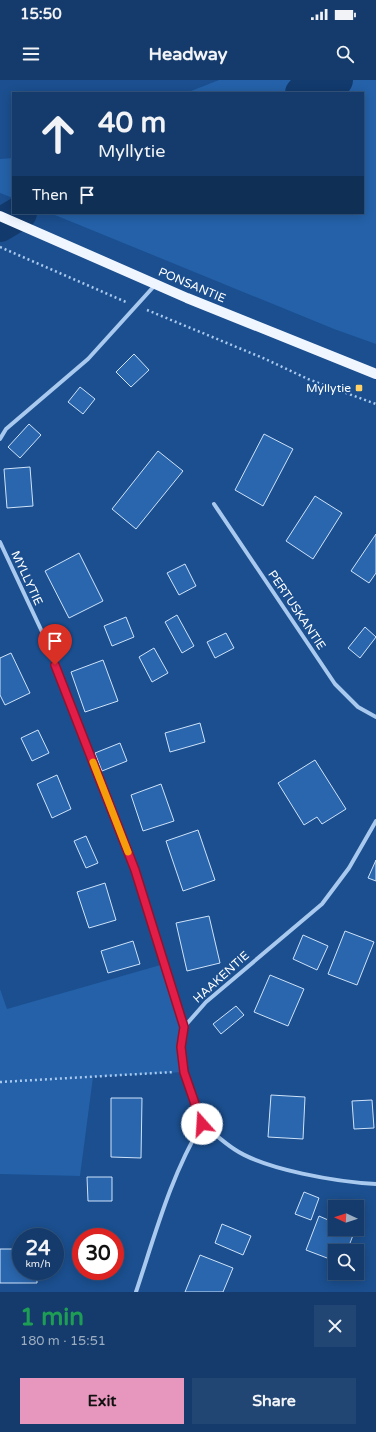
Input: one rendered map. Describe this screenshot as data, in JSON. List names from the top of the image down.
{
  "streets": {
    "main road": ["PONSANTIE"],
    "street": ["MYLLYTIE", "PERTUSKANTIE", "HAAKENTIE"]
  },
  "crossings": [
    ["MYLLYTIE", "HAAKENTIE"]
  ],
  "places": {
    "transit": ["Myllytie"]
  },
  "north": "left",
  "page": {
    "status": "15:50",
    "header": "Headway",
    "turn": ["40 m", "Myllytie"],
    "then": "Then",
    "speed": "24 km/h",
    "limit": "30",
    "heading": ["1 min", "180 m · 15:51"],
    "buttons": ["Exit", "Share"]
  }
}
